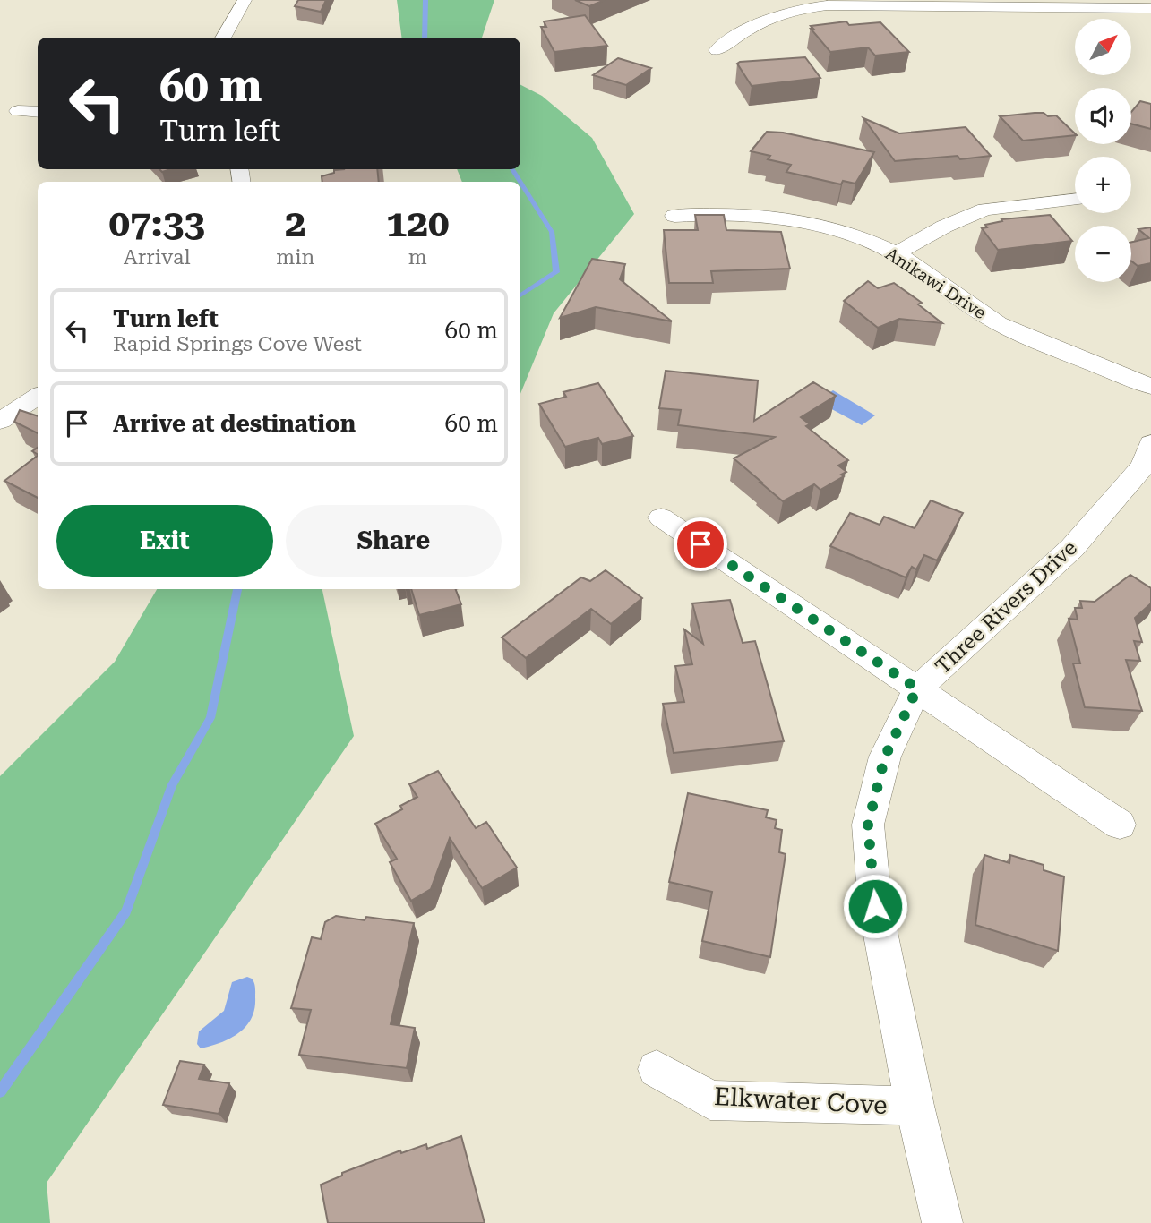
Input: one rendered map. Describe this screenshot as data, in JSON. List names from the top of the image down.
{
  "streets": {
    "street": ["Anikawi Drive", "Three Rivers Drive", "Elkwater Cove"]
  },
  "crossings": [
    ["Three Rivers Drive", "Elkwater Cove"]
  ],
  "north": "top right",
  "page": {
    "map_buttons": ["+", "−"],
    "turn": ["60 m", "Turn left"],
    "eta": [
      "07:33",
      "Arrival",
      "2",
      "min",
      "120",
      "m"
    ],
    "list": [
      {
        "name": "Turn left",
        "note": "Rapid Springs Cove West",
        "value": "60 m"
      },
      {
        "name": "Arrive at destination",
        "value": "60 m"
      }
    ],
    "buttons": ["Exit", "Share"]
  }
}
